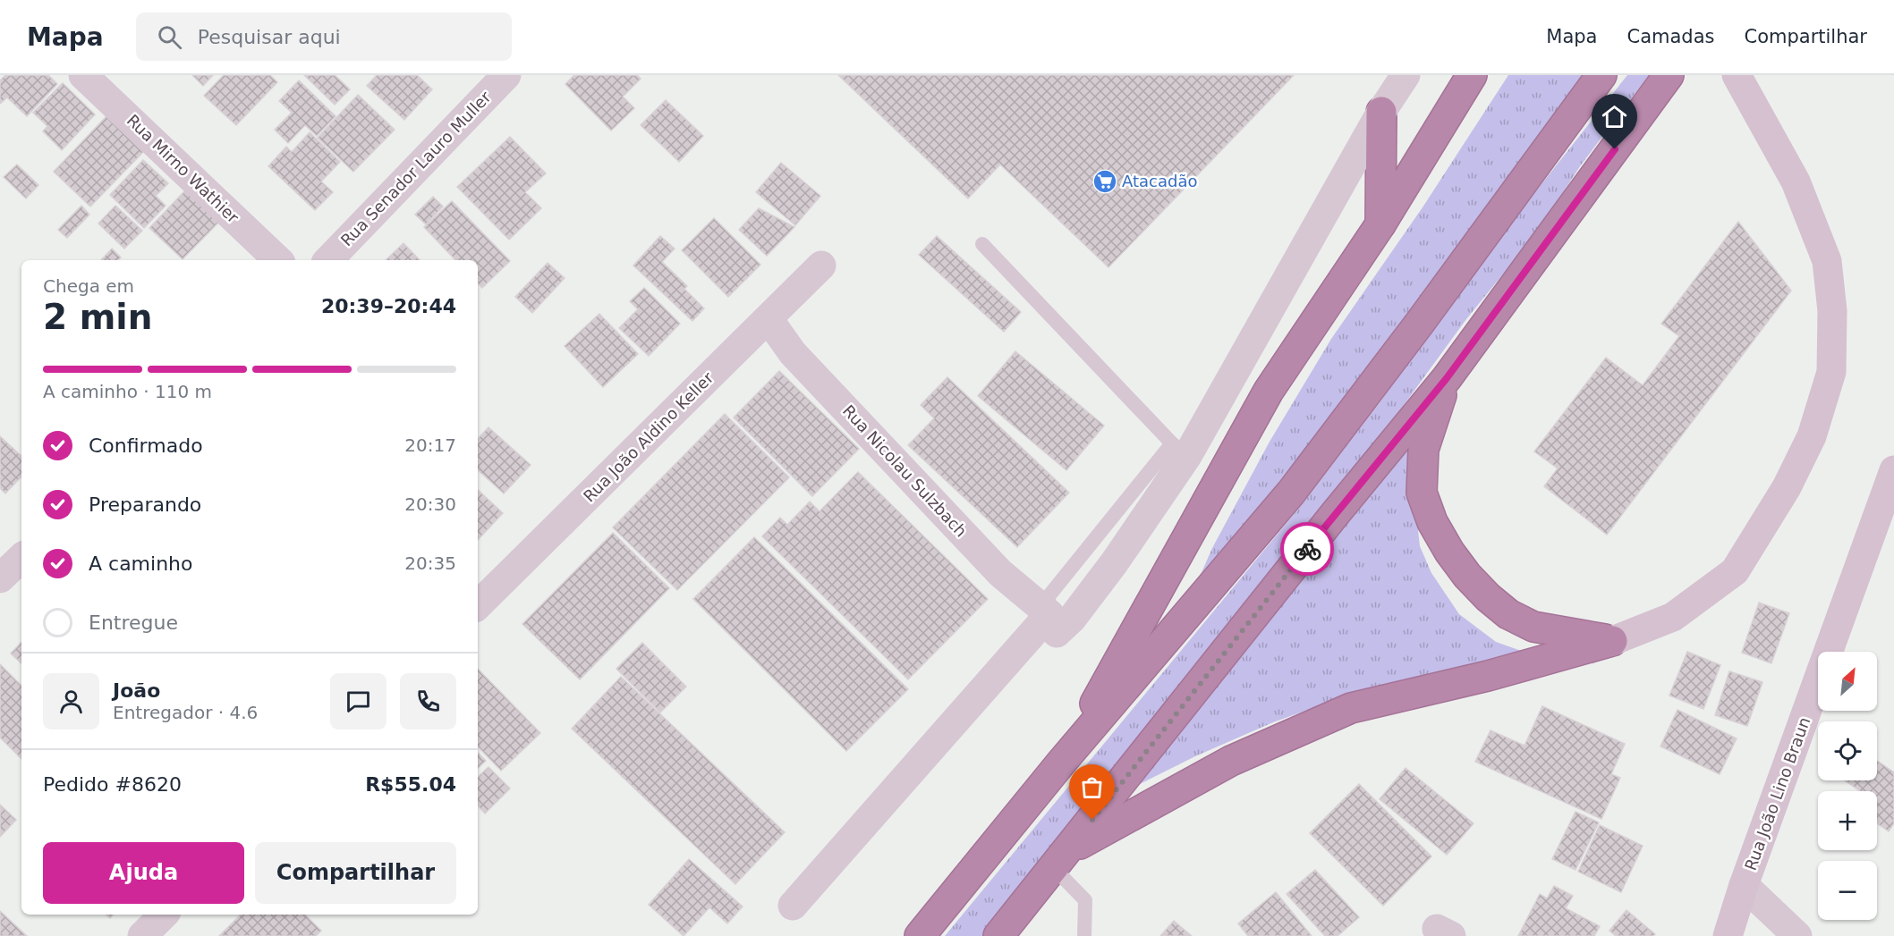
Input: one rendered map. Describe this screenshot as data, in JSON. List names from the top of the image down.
{
  "streets": {
    "street": [
      "Rua Mirno Wathier",
      "Rua Senador Lauro Muller",
      "Rua João Aldino Keller",
      "Rua Nicolau Sulzbach",
      "Rua João Lino Braun"
    ]
  },
  "crossings": [
    ["Rua João Aldino Keller", "Rua Nicolau Sulzbach"]
  ],
  "places": {
    "supermarket": ["Atacadão"]
  },
  "north": "top right",
  "page": {
    "header": "Mapa",
    "search": "Pesquisar aqui",
    "nav": ["Mapa", "Camadas", "Compartilhar"],
    "heading": ["2 min", "Chega em", "20:39–20:44"],
    "panel": [
      "João",
      "Entregador · 4.6",
      "Pedido #8620",
      "R$55.04"
    ],
    "bar": "A caminho · 110 m",
    "list": [
      ["Confirmado", "20:17"],
      ["Preparando", "20:30"],
      ["A caminho", "20:35"],
      "Entregue"
    ],
    "map_buttons": ["+", "−"],
    "buttons": ["Ajuda", "Compartilhar"]
  }
}
